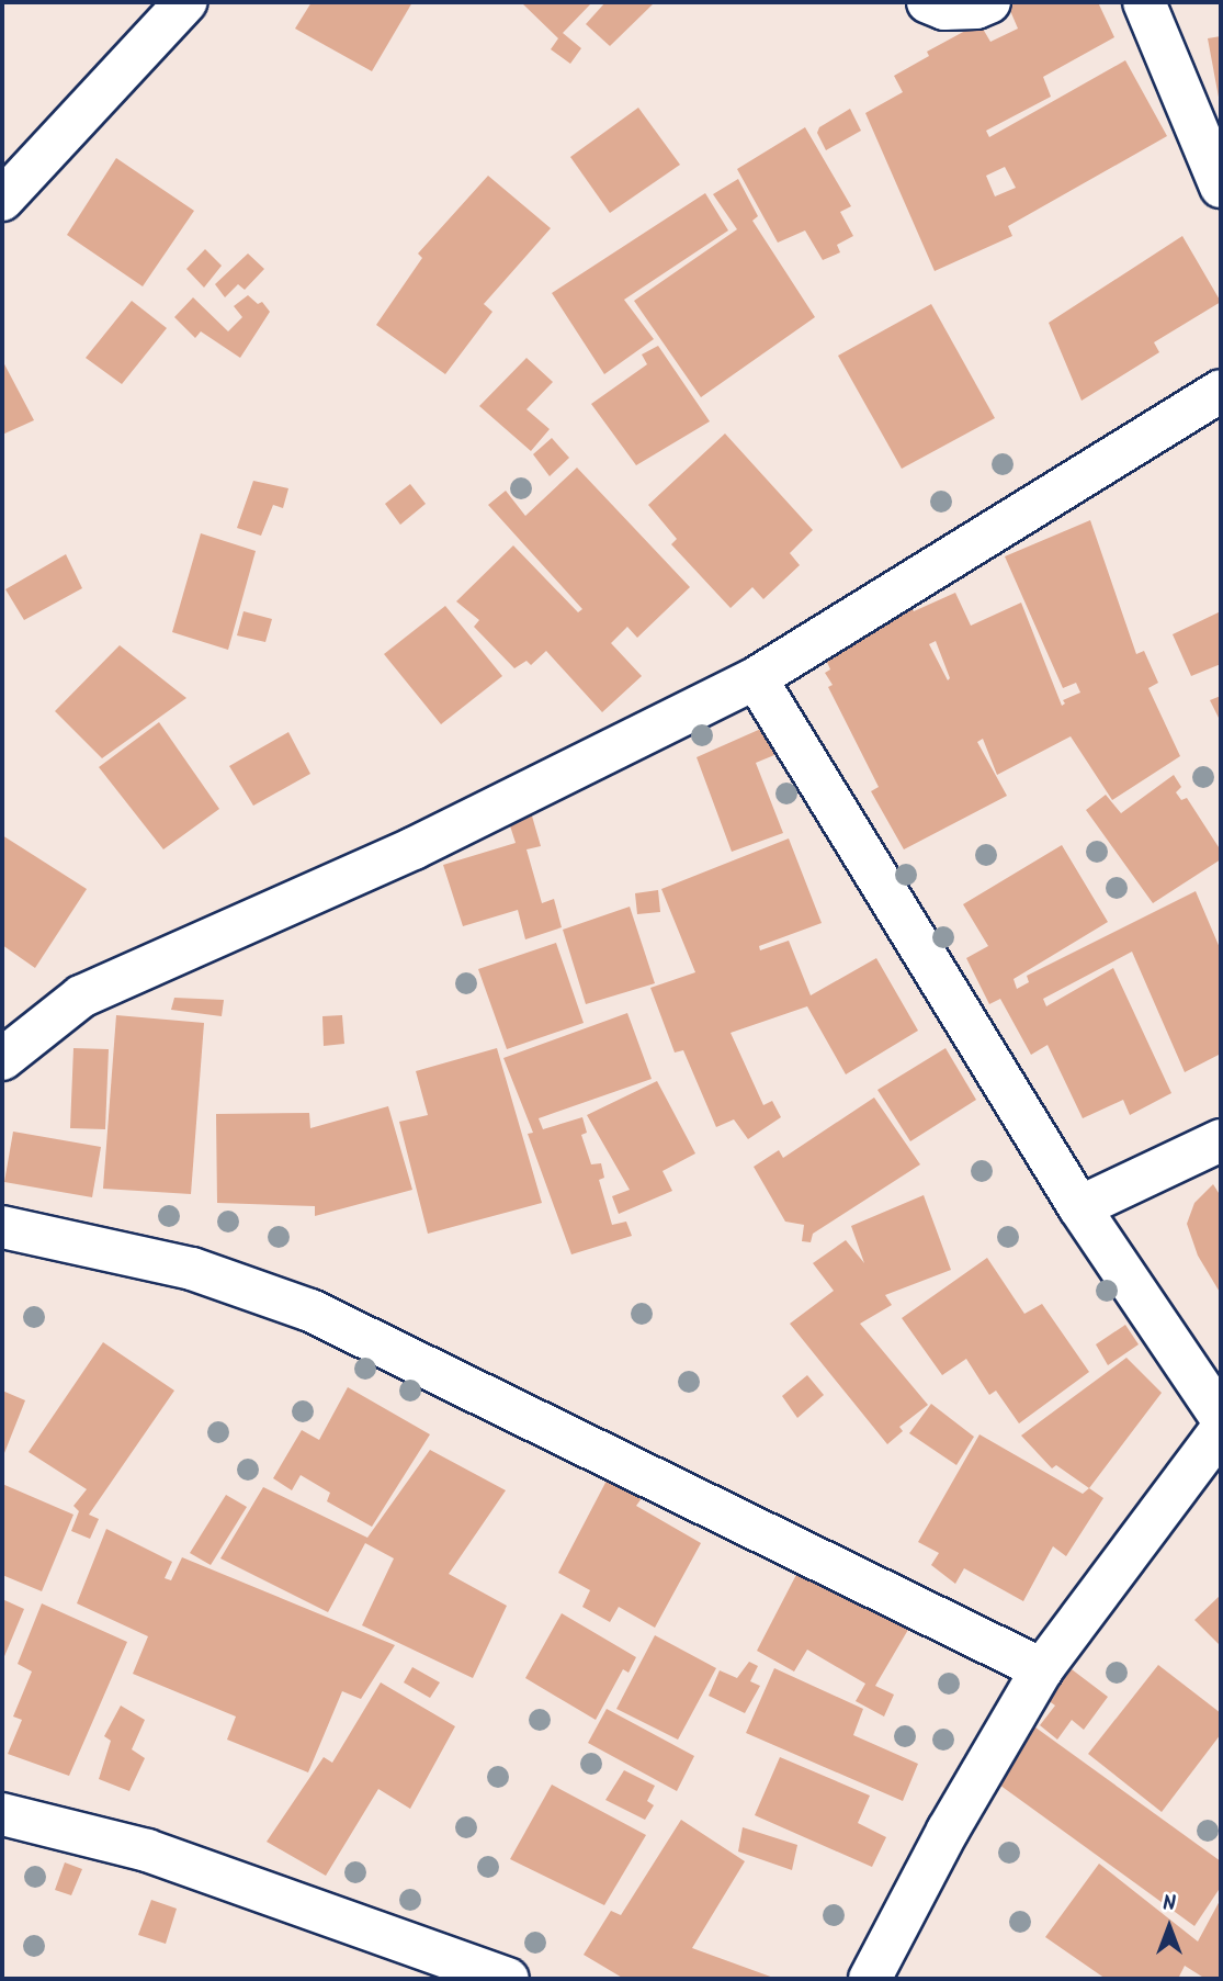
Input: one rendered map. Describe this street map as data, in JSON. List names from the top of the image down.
{
  "north": "top"
}
